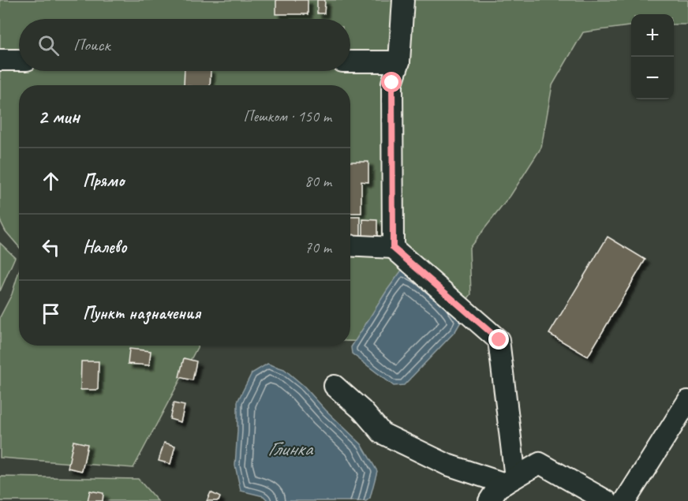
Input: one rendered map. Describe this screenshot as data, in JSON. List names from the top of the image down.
{
  "water": ["Глинка"],
  "page": {
    "map_buttons": ["+", "−"],
    "search": "Поиск",
    "heading": ["2 мин", "Пешком · 150 m"],
    "list": [
      ["Прямо", "80 m"],
      ["Налево", "70 m"],
      "Пункт назначения"
    ]
  }
}
